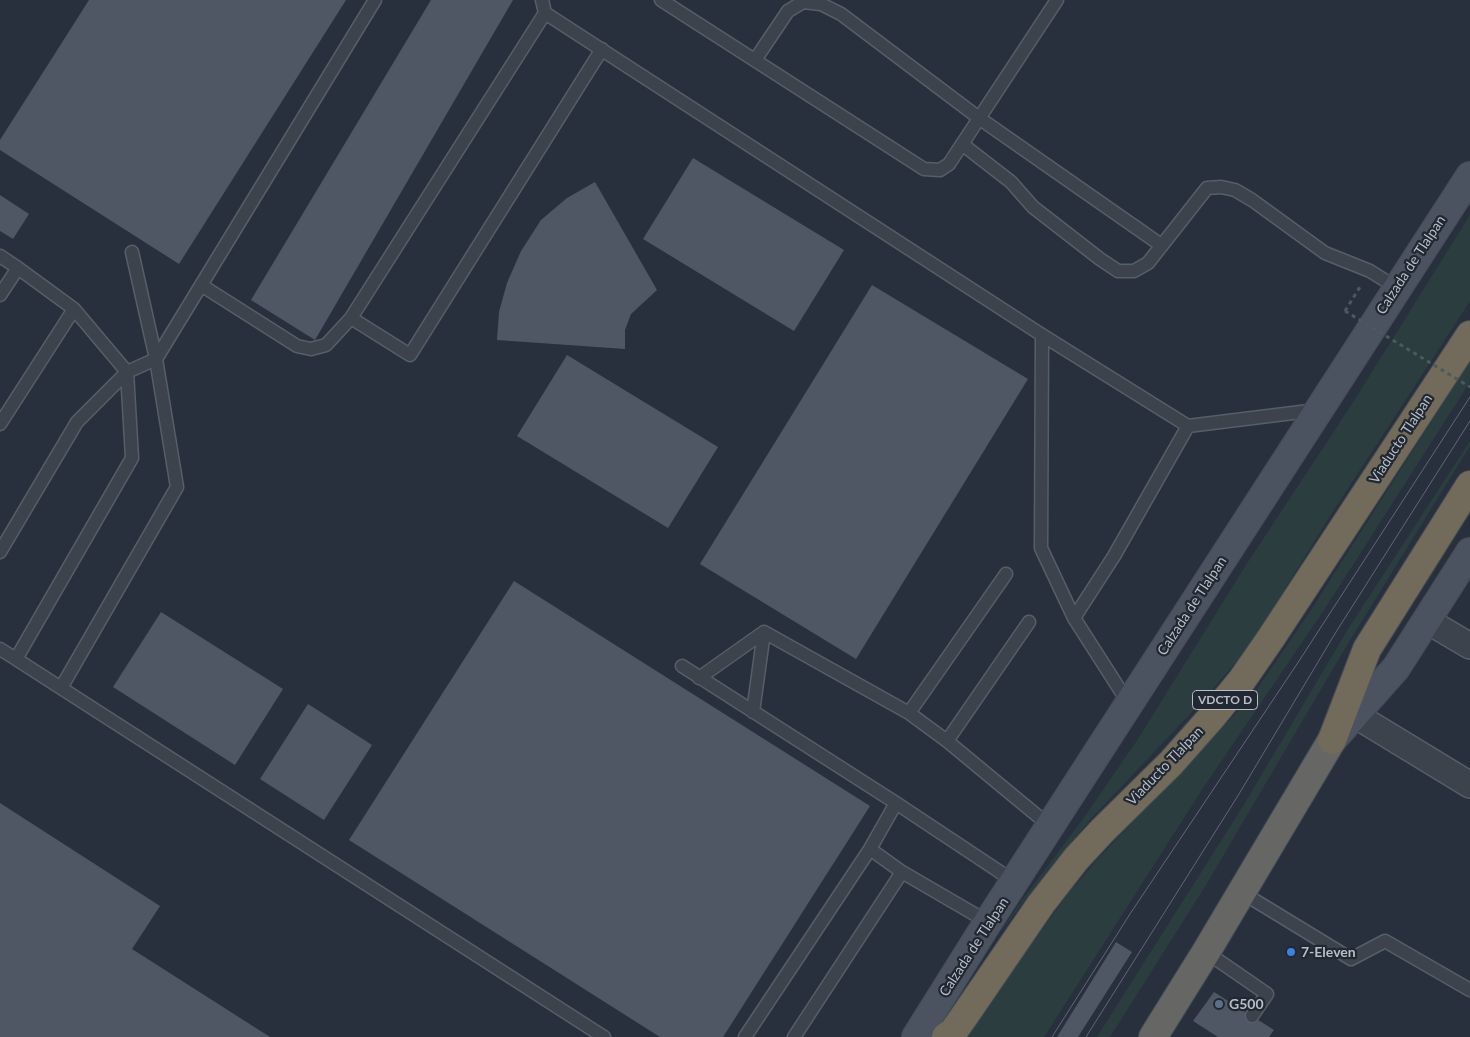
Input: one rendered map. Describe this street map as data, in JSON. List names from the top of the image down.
{
  "streets": {
    "highway": ["Viaducto Tlalpan", "VDCTO D"],
    "main road": ["Calzada de Tlalpan"]
  },
  "places": ["7-Eleven", "G500"]
}
